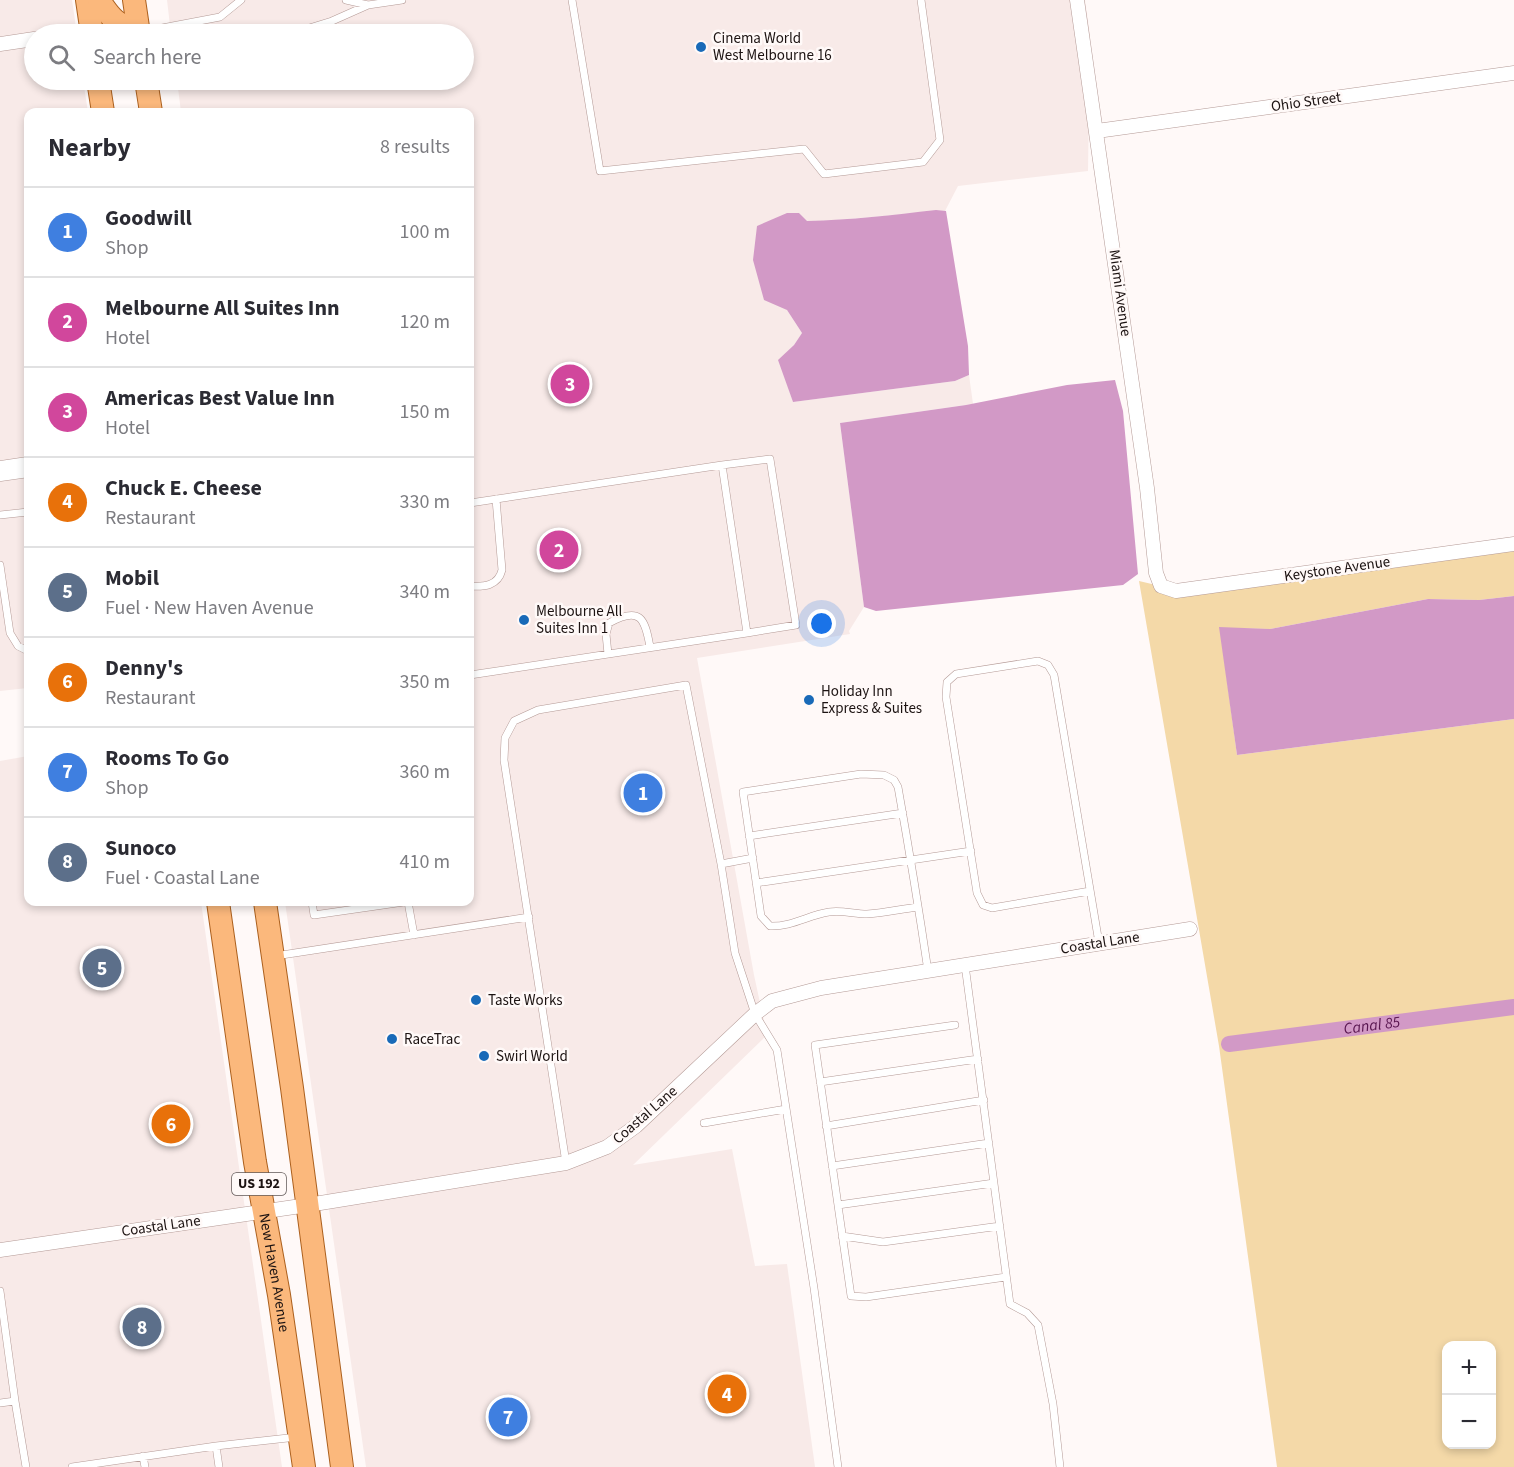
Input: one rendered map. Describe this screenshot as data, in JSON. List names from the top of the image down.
{
  "streets": {
    "main road": ["US 192", "New Haven Avenue"],
    "street": [
      "Ohio Street",
      "Miami Avenue",
      "Keystone Avenue",
      "Coastal Lane"
    ]
  },
  "crossings": [
    ["Ohio Street", "Miami Avenue"],
    ["Miami Avenue", "Keystone Avenue"],
    ["Coastal Lane", "US 192"],
    ["Coastal Lane", "New Haven Avenue"]
  ],
  "water": ["Canal 85"],
  "places": [
    "Cinema World West Melbourne 16",
    "Melbourne All Suites Inn 1",
    "Holiday Inn Express & Suites",
    "Taste Works",
    "RaceTrac",
    "Swirl World"
  ],
  "page": {
    "search": "Search here",
    "heading": ["Nearby", "8 results"],
    "list": [
      {
        "mark": "1",
        "name": "Goodwill",
        "note": "Shop",
        "value": "100 m"
      },
      {
        "mark": "2",
        "name": "Melbourne All Suites Inn",
        "note": "Hotel",
        "value": "120 m"
      },
      {
        "mark": "3",
        "name": "Americas Best Value Inn",
        "note": "Hotel",
        "value": "150 m"
      },
      {
        "mark": "4",
        "name": "Chuck E. Cheese",
        "note": "Restaurant",
        "value": "330 m"
      },
      {
        "mark": "5",
        "name": "Mobil",
        "note": "Fuel · New Haven Avenue",
        "value": "340 m"
      },
      {
        "mark": "6",
        "name": "Denny's",
        "note": "Restaurant",
        "value": "350 m"
      },
      {
        "mark": "7",
        "name": "Rooms To Go",
        "note": "Shop",
        "value": "360 m"
      },
      {
        "mark": "8",
        "name": "Sunoco",
        "note": "Fuel · Coastal Lane",
        "value": "410 m"
      }
    ],
    "pins": [
      "3",
      "2",
      "1",
      "5",
      "6",
      "8",
      "4",
      "7"
    ],
    "map_buttons": ["+", "−"]
  }
}
